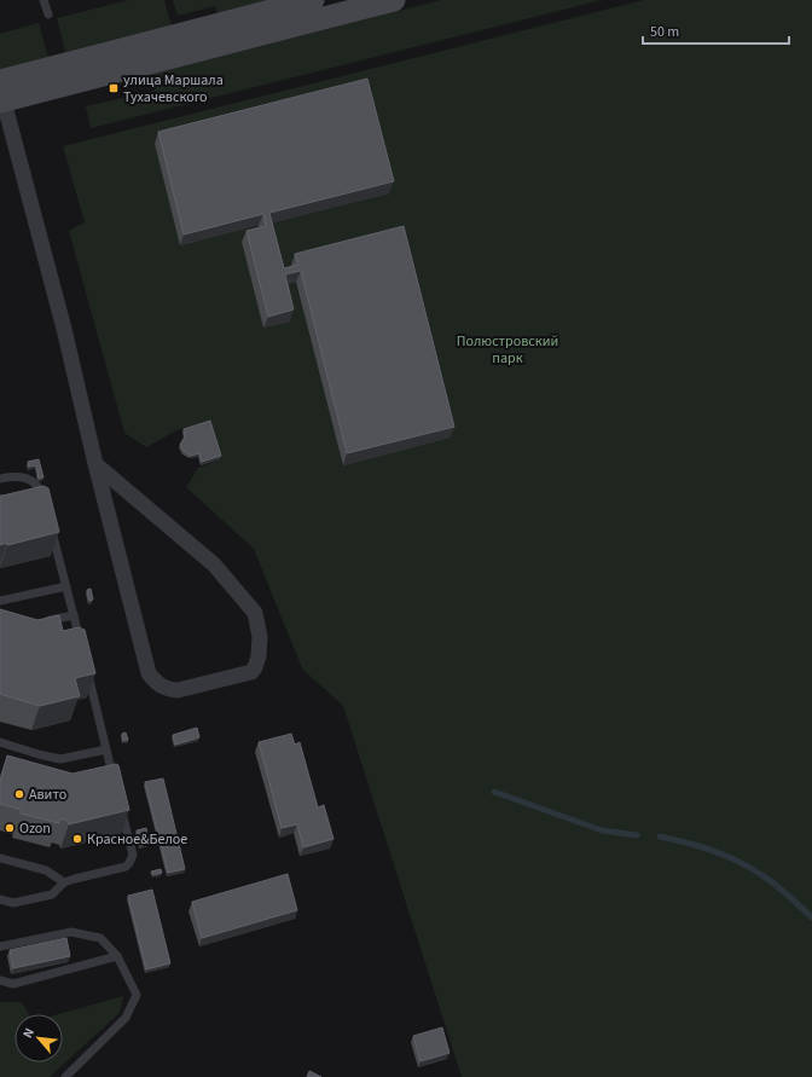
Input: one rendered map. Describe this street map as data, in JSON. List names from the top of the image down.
{
  "parks": ["Полюстровский парк"],
  "places": {
    "transit": ["улица Маршала Тухачевского"],
    "other": ["Авито", "Ozon", "Красное&Белое"]
  },
  "scale_bar": "50 m",
  "north": "top left"
}
